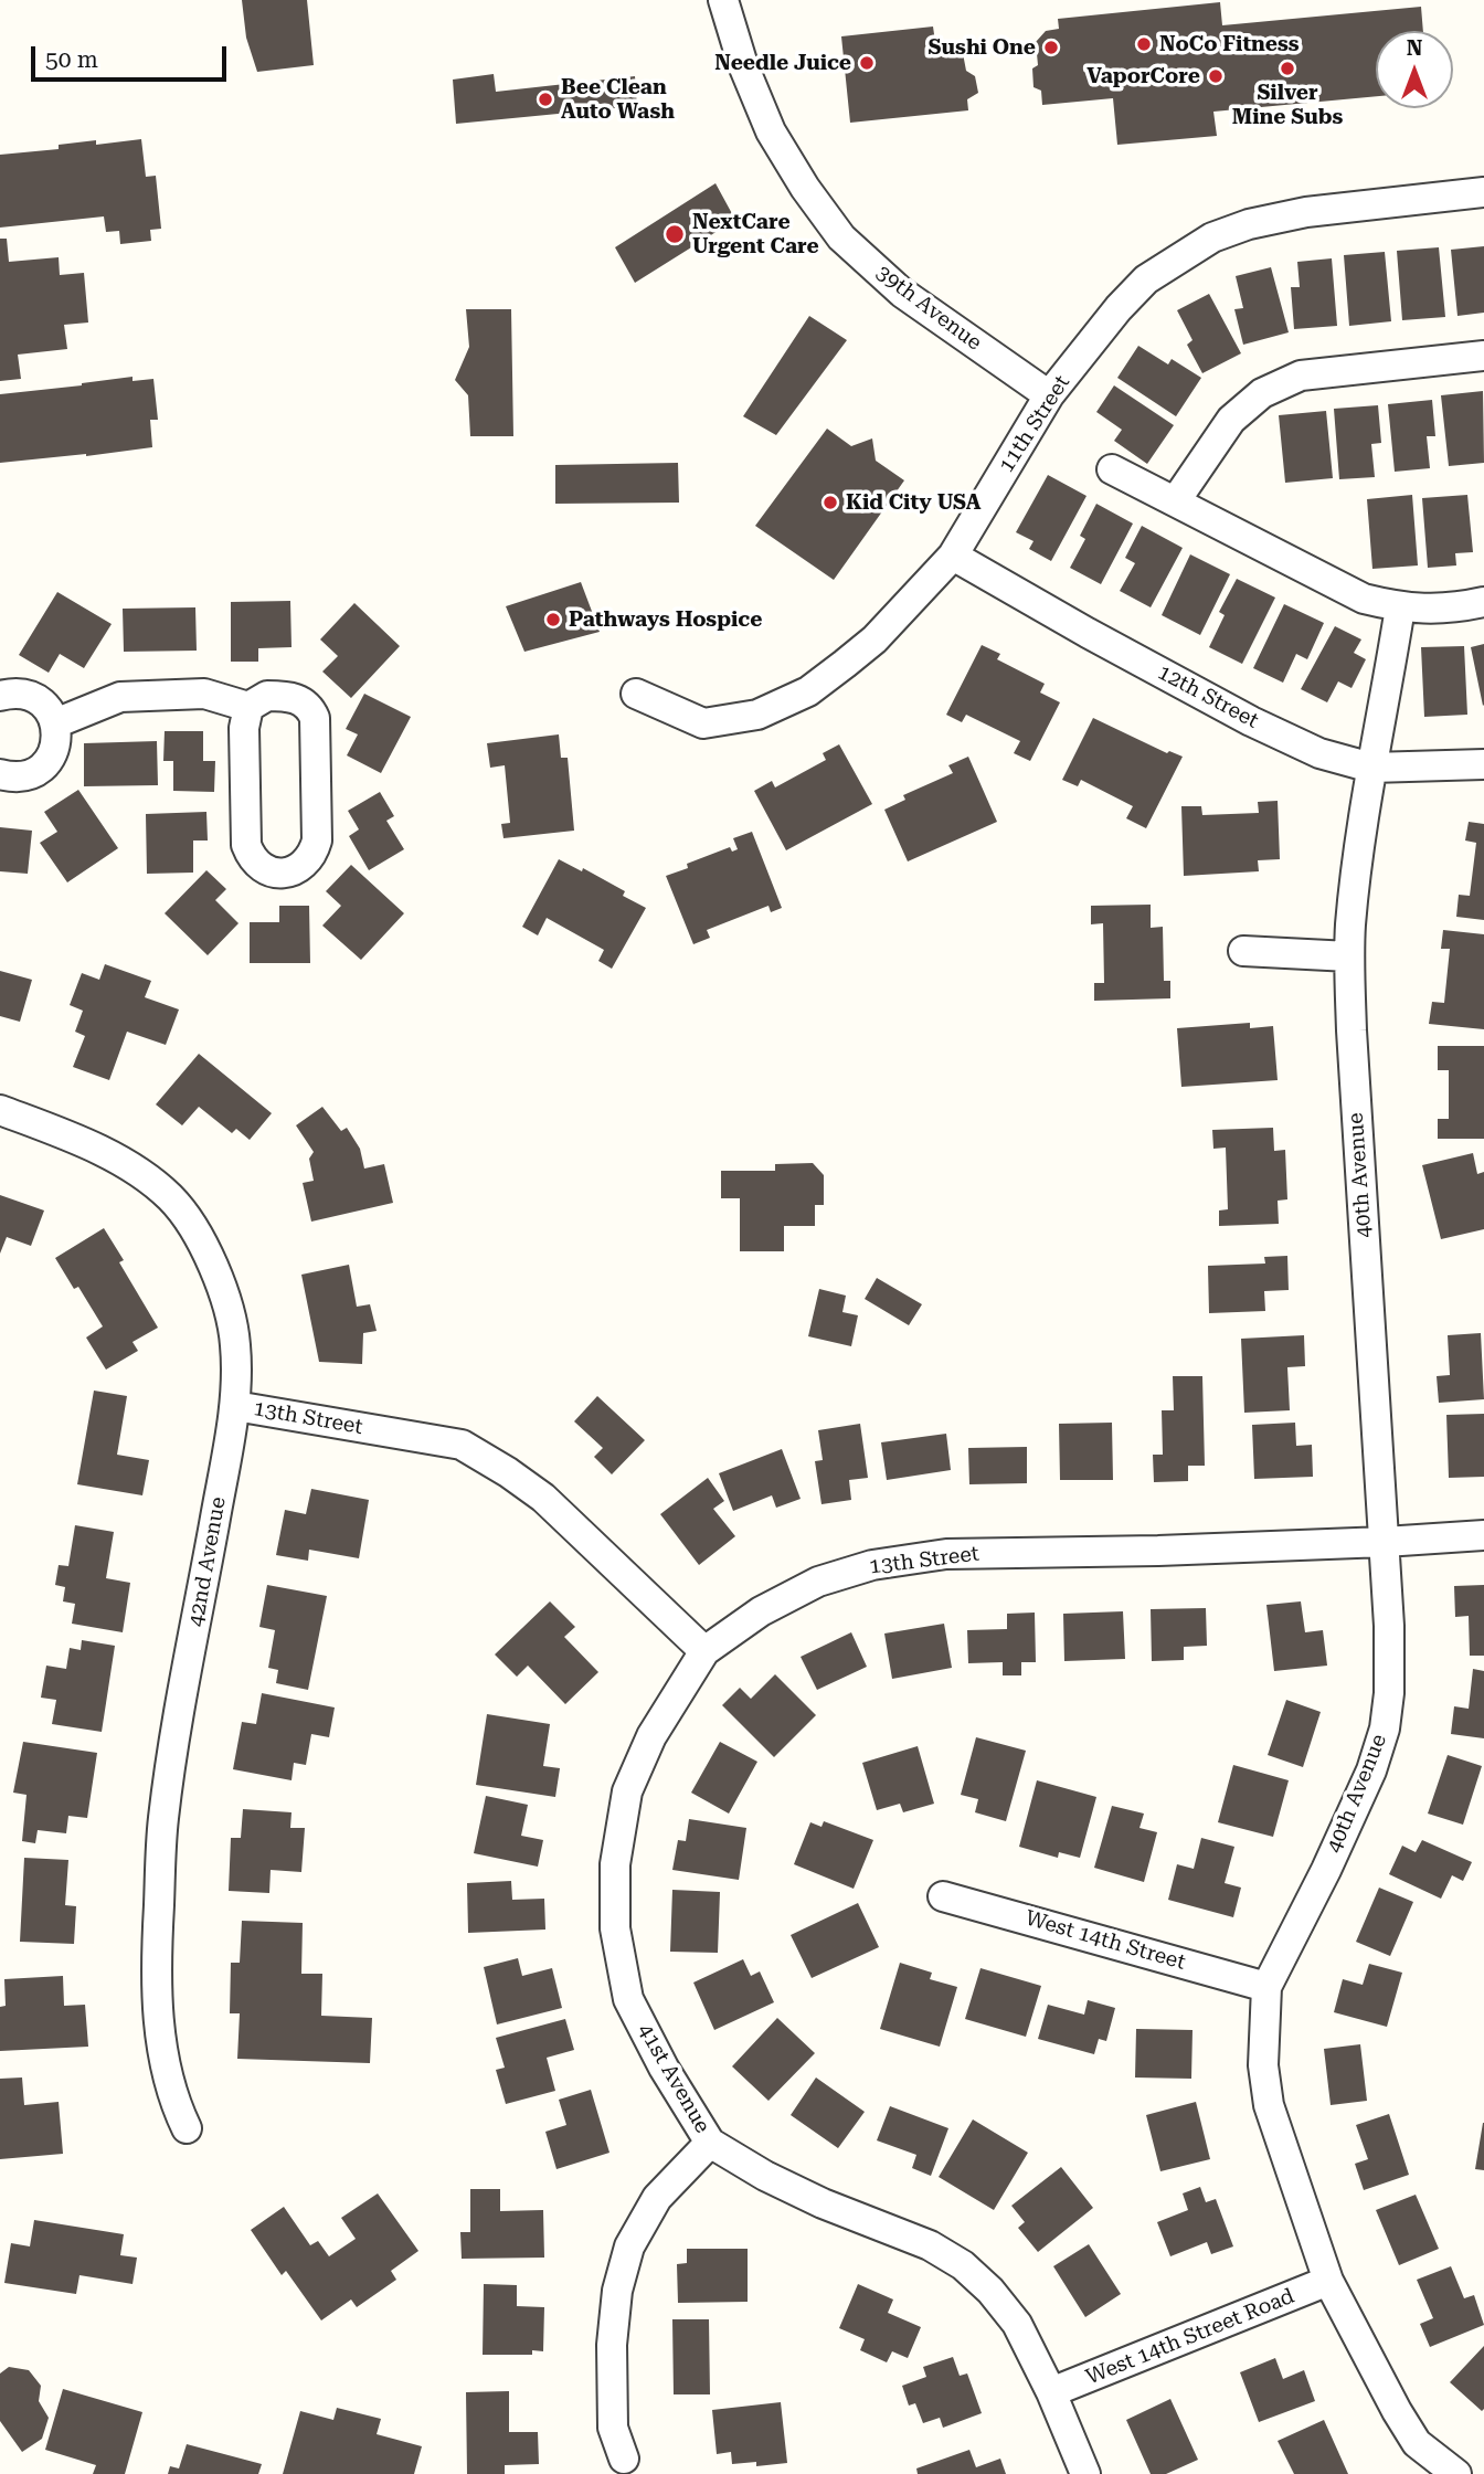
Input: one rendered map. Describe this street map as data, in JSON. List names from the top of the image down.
{
  "streets": {
    "street": [
      "39th Avenue",
      "11th Street",
      "12th Street",
      "40th Avenue",
      "13th Street",
      "42nd Avenue",
      "West 14th Street",
      "41st Avenue",
      "West 14th Street Road"
    ]
  },
  "crossings": [
    ["39th Avenue", "11th Street"],
    ["11th Street", "12th Street"],
    ["12th Street", "40th Avenue"],
    ["40th Avenue", "13th Street"],
    ["40th Avenue", "West 14th Street"],
    ["40th Avenue", "West 14th Street Road"],
    ["13th Street", "42nd Avenue"],
    ["13th Street", "41st Avenue"],
    ["41st Avenue", "West 14th Street Road"]
  ],
  "places": [
    "NoCo Fitness",
    "Sushi One",
    "Needle Juice",
    "Silver Mine Subs",
    "VaporCore",
    "Bee Clean Auto Wash",
    "NextCare Urgent Care",
    "Kid City USA",
    "Pathways Hospice"
  ],
  "scale_bar": "50 m",
  "north": "top"
}
